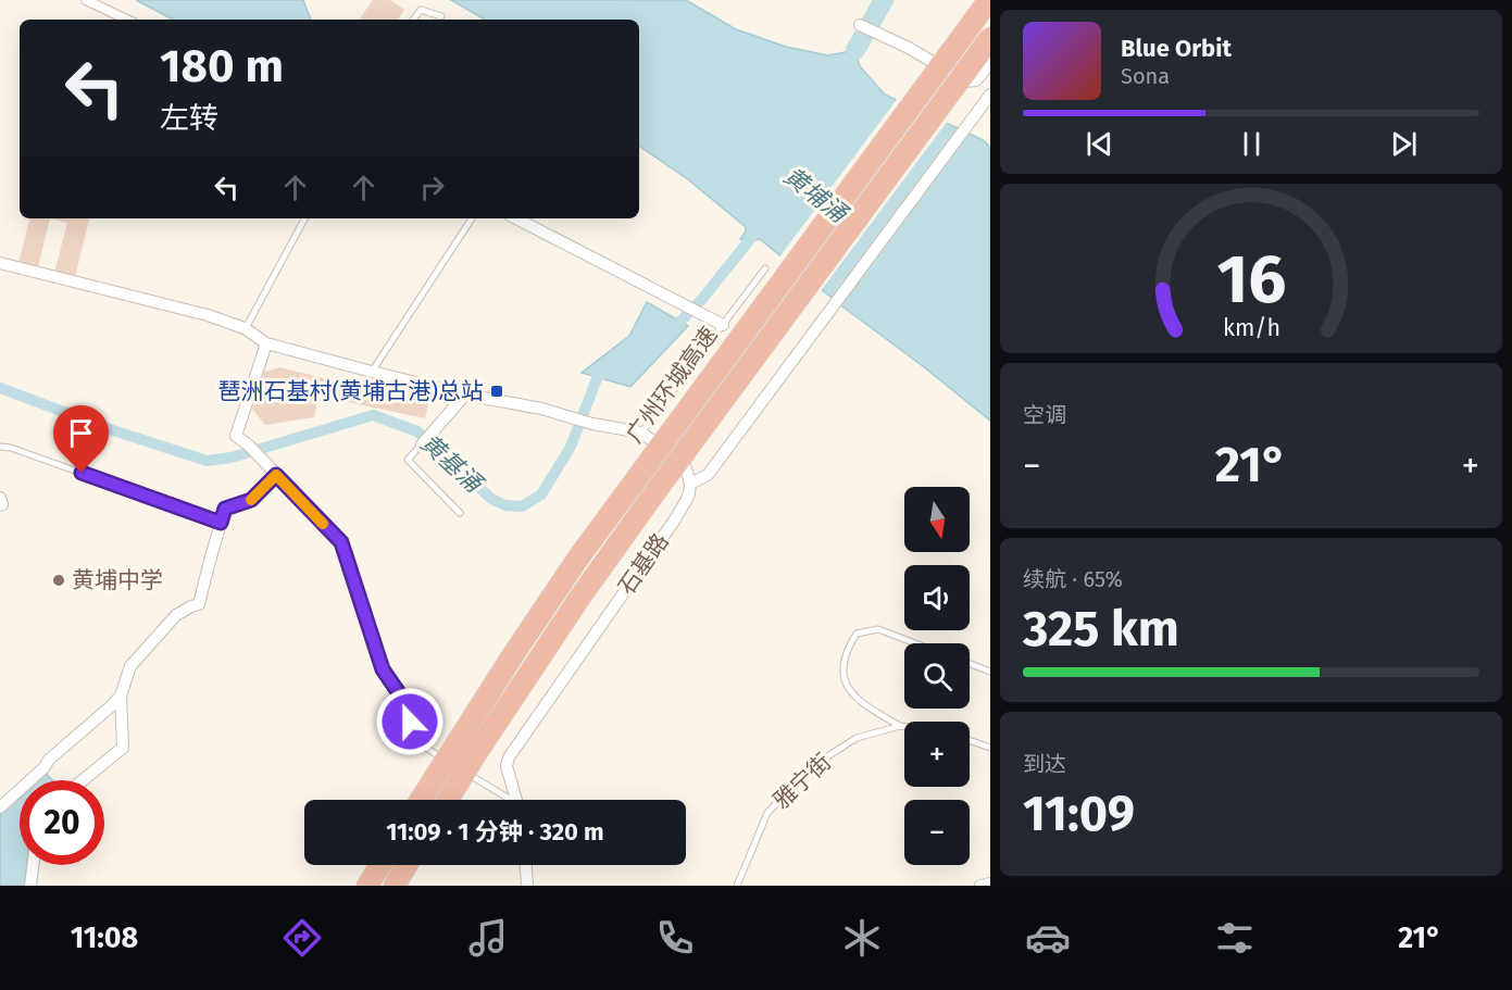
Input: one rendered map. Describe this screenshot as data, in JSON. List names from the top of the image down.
{
  "streets": {
    "highway": ["广州环城高速"],
    "street": ["石基路"],
    "lane": ["雅宁街"]
  },
  "water": ["黄埔涌", "黄基涌"],
  "places": {
    "transit": ["琶洲石基村(黄埔古港)总站"],
    "other": ["黄埔中学"]
  },
  "north": "bottom",
  "page": {
    "turn": ["180 m", "左转"],
    "song": ["Blue Orbit", "Sona"],
    "tile": [
      "空调",
      ["续航 · 65%", "325 km"],
      ["到达", "11:09"]
    ],
    "heat": ["−", "21°", "+"],
    "map_buttons": ["+", "−"],
    "limit": "20",
    "trip": "11:09 · 1 分钟 · 320 m",
    "tabs": ["11:08", "21°"],
    "gauge": ["16", "km/h"]
  }
}
